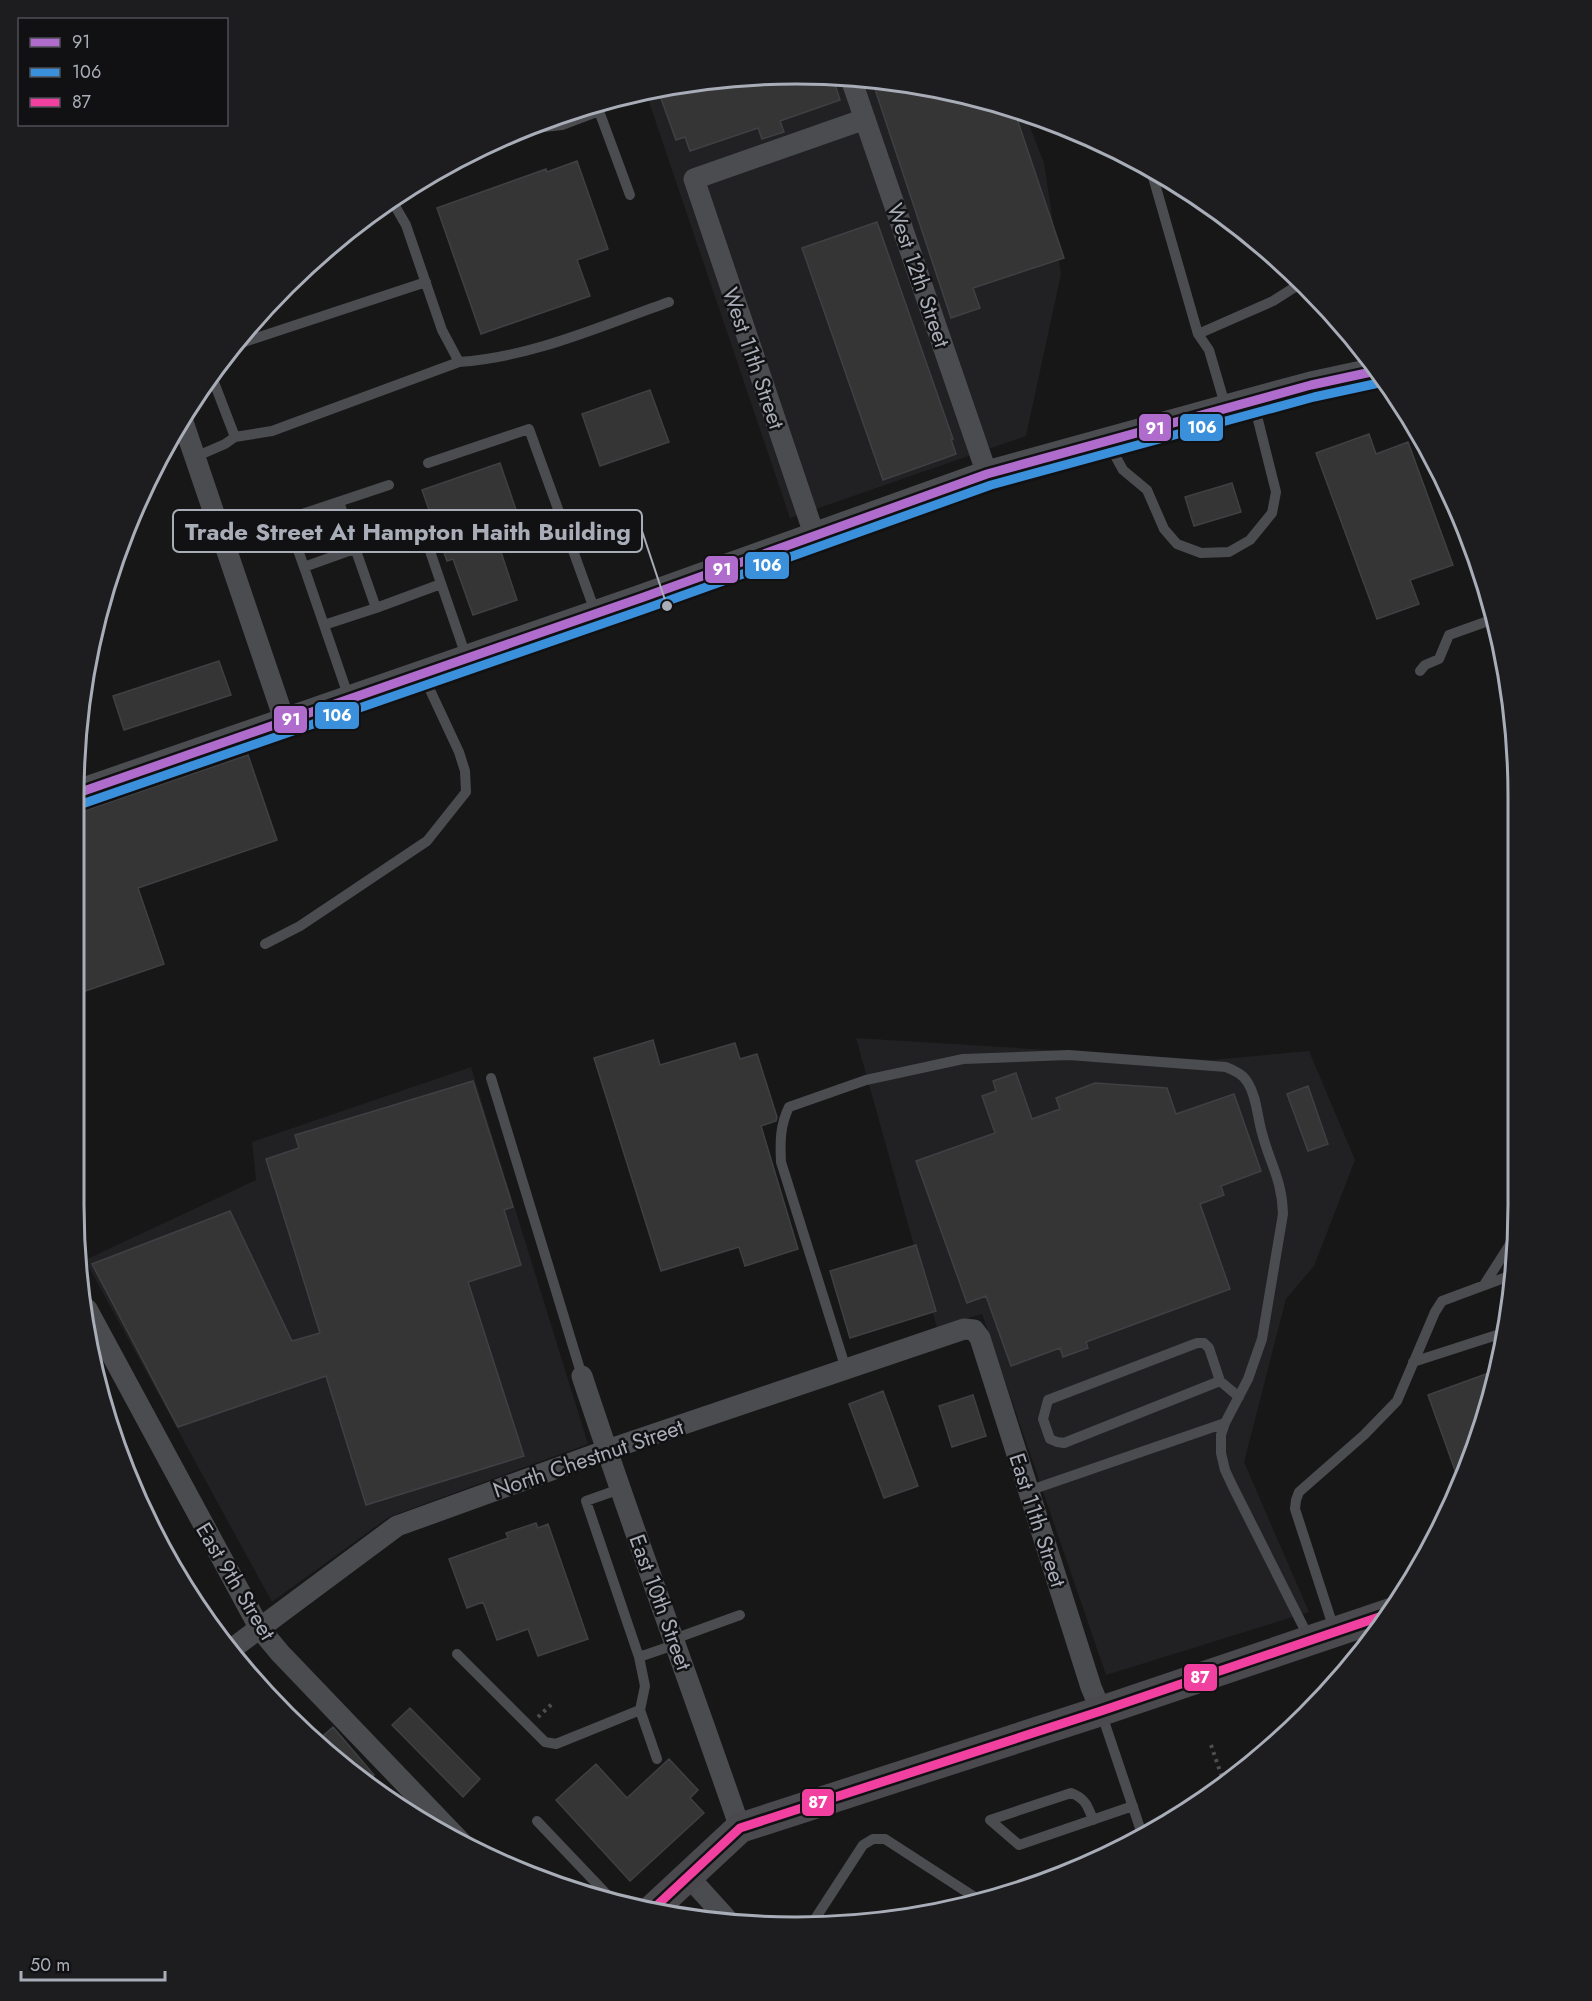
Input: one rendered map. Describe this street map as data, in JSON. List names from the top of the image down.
{
  "streets": {
    "street": [
      "West 12th Street",
      "West 11th Street",
      "North Chestnut Street",
      "East 11th Street",
      "East 9th Street",
      "East 10th Street"
    ]
  },
  "crossings": [
    ["West 12th Street", "West 11th Street"],
    ["North Chestnut Street", "East 11th Street"],
    ["North Chestnut Street", "East 9th Street"],
    ["North Chestnut Street", "East 10th Street"]
  ],
  "places": ["Trade Street At Hampton Haith Building"],
  "lines": ["transit line 91", "transit line 106", "transit line 87"],
  "legend": ["91", "106", "87"],
  "scale_bar": "50 m"
}
